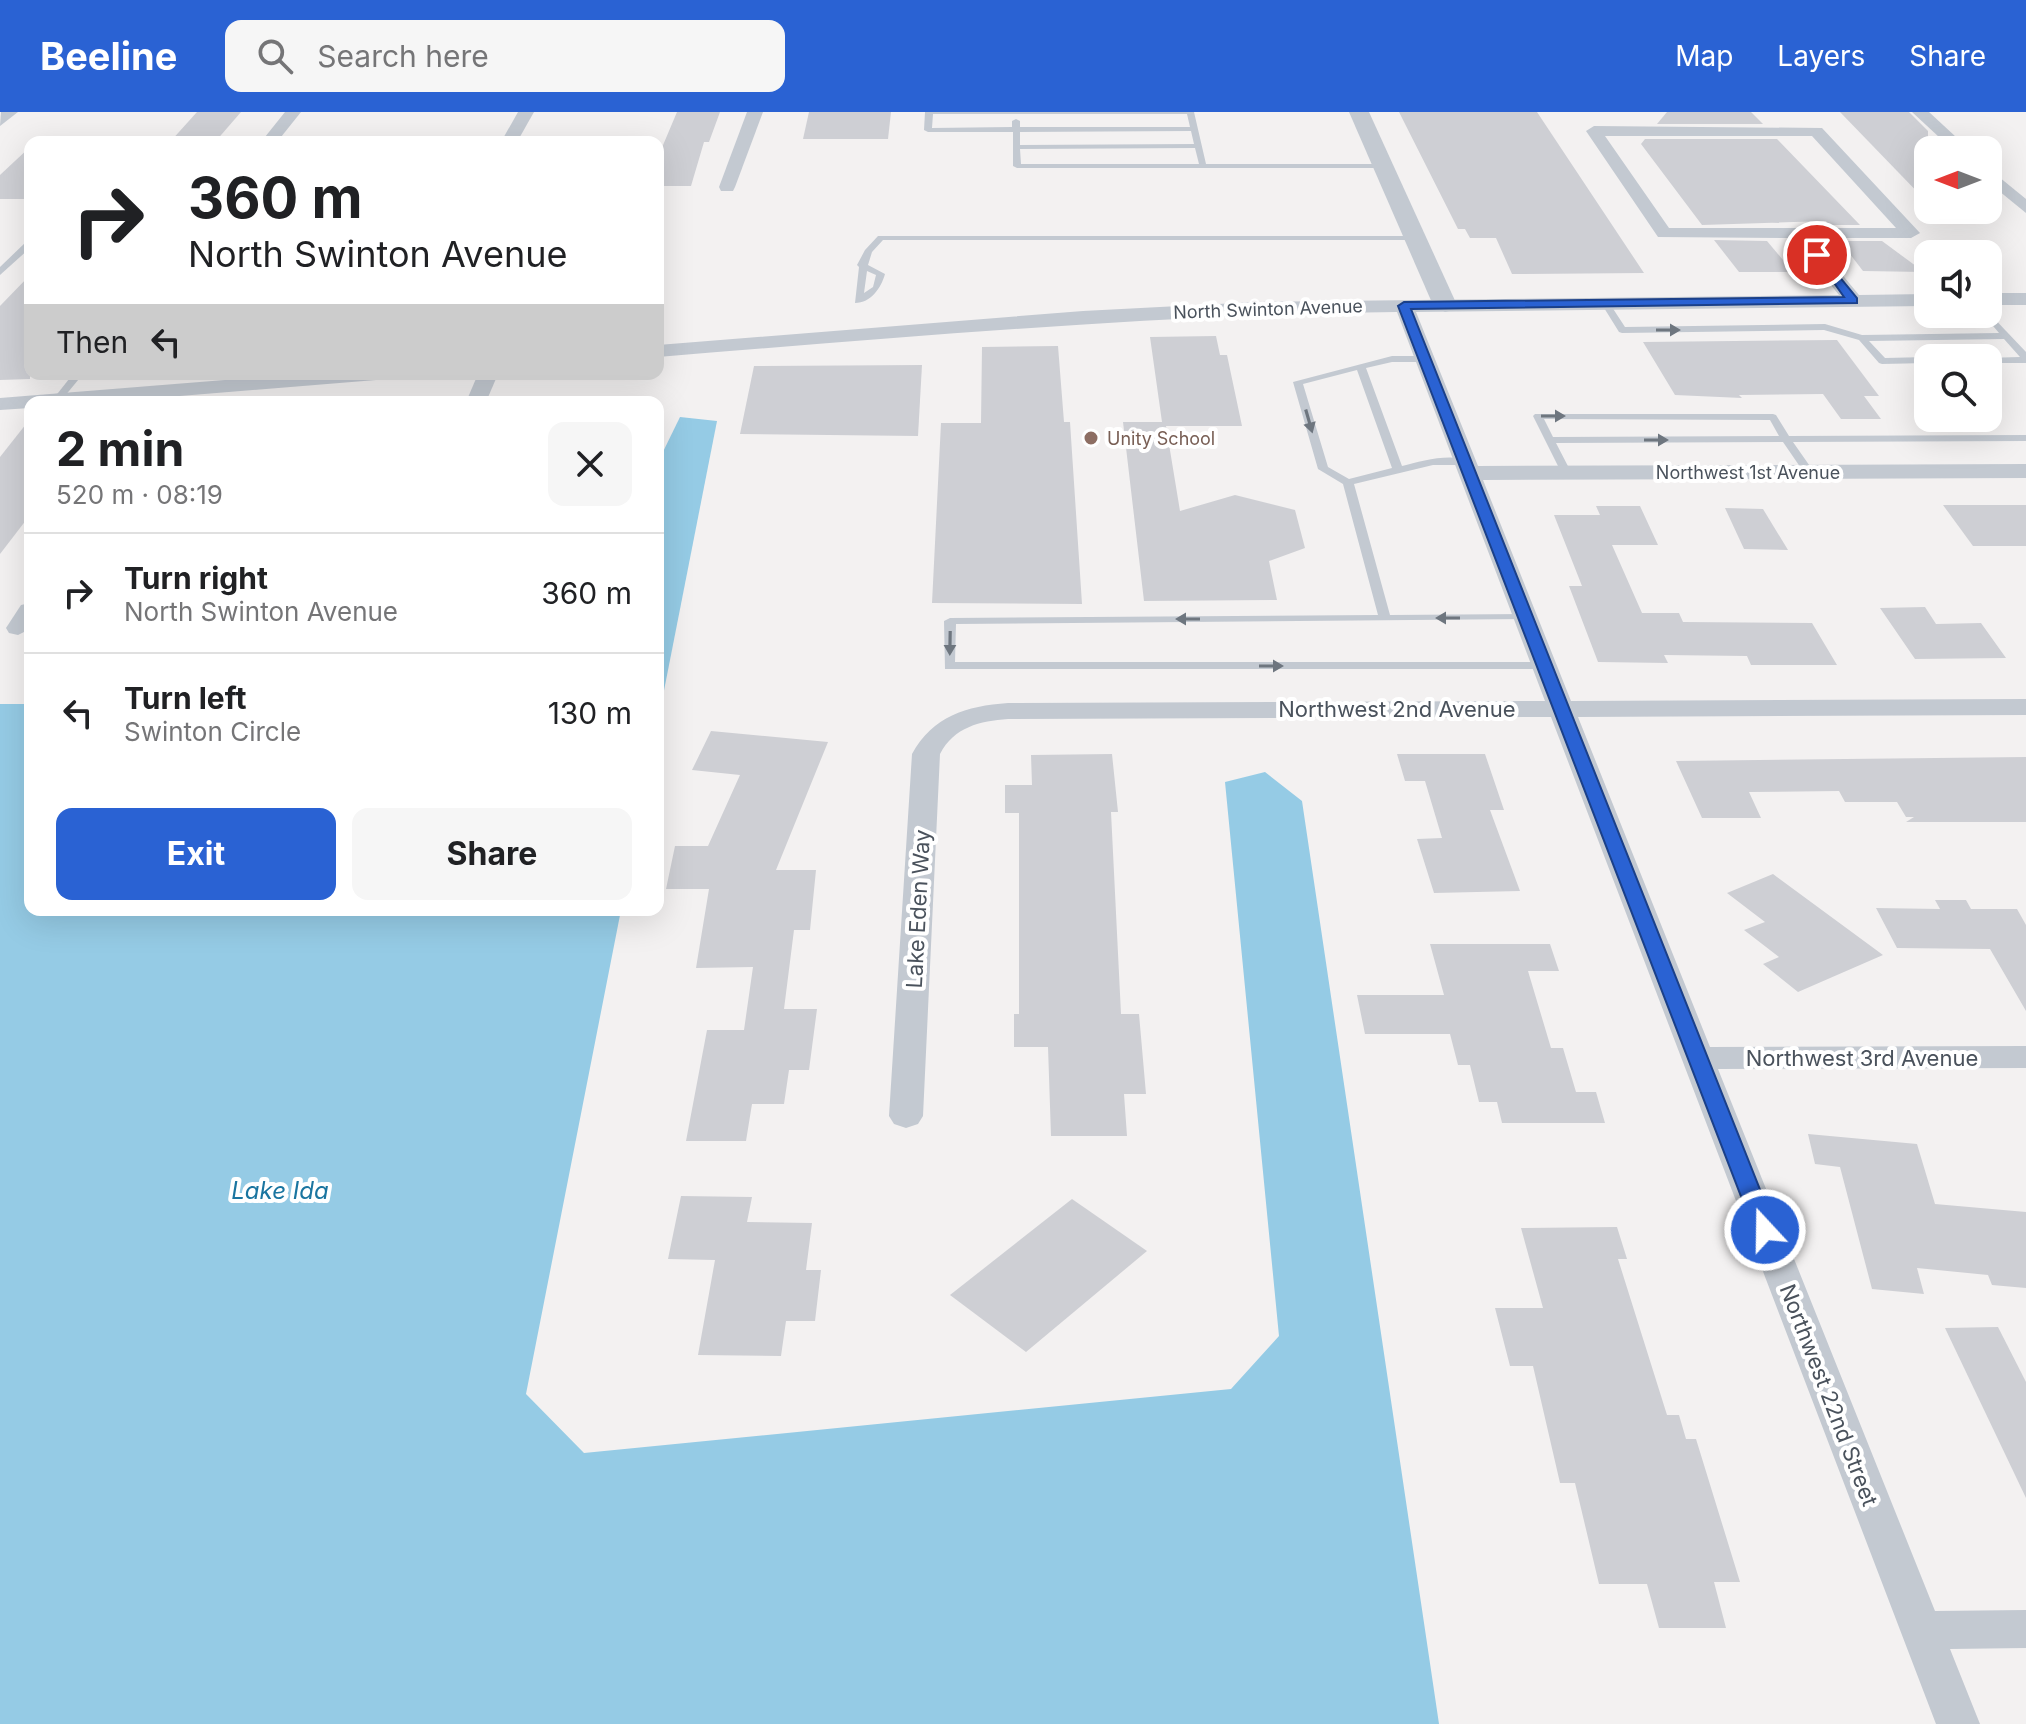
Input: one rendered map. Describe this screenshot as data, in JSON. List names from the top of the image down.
{
  "streets": {
    "street": [
      "North Swinton Avenue",
      "Northwest 1st Avenue",
      "Northwest 2nd Avenue",
      "Lake Eden Way",
      "Northwest 3rd Avenue",
      "Northwest 22nd Street"
    ]
  },
  "crossings": [
    ["North Swinton Avenue", "Northwest 22nd Street"],
    ["Northwest 1st Avenue", "Northwest 22nd Street"],
    ["Northwest 2nd Avenue", "Lake Eden Way"],
    ["Northwest 2nd Avenue", "Northwest 22nd Street"],
    ["Northwest 3rd Avenue", "Northwest 22nd Street"]
  ],
  "water": ["Lake Ida"],
  "places": ["Unity School"],
  "north": "left",
  "page": {
    "header": "Beeline",
    "search": "Search here",
    "nav": ["Map", "Layers", "Share"],
    "turn": ["360 m", "North Swinton Avenue"],
    "then": "Then",
    "heading": ["2 min", "520 m · 08:19"],
    "list": [
      {
        "name": "Turn right",
        "note": "North Swinton Avenue",
        "value": "360 m"
      },
      {
        "name": "Turn left",
        "note": "Swinton Circle",
        "value": "130 m"
      }
    ],
    "buttons": ["Exit", "Share"]
  }
}
